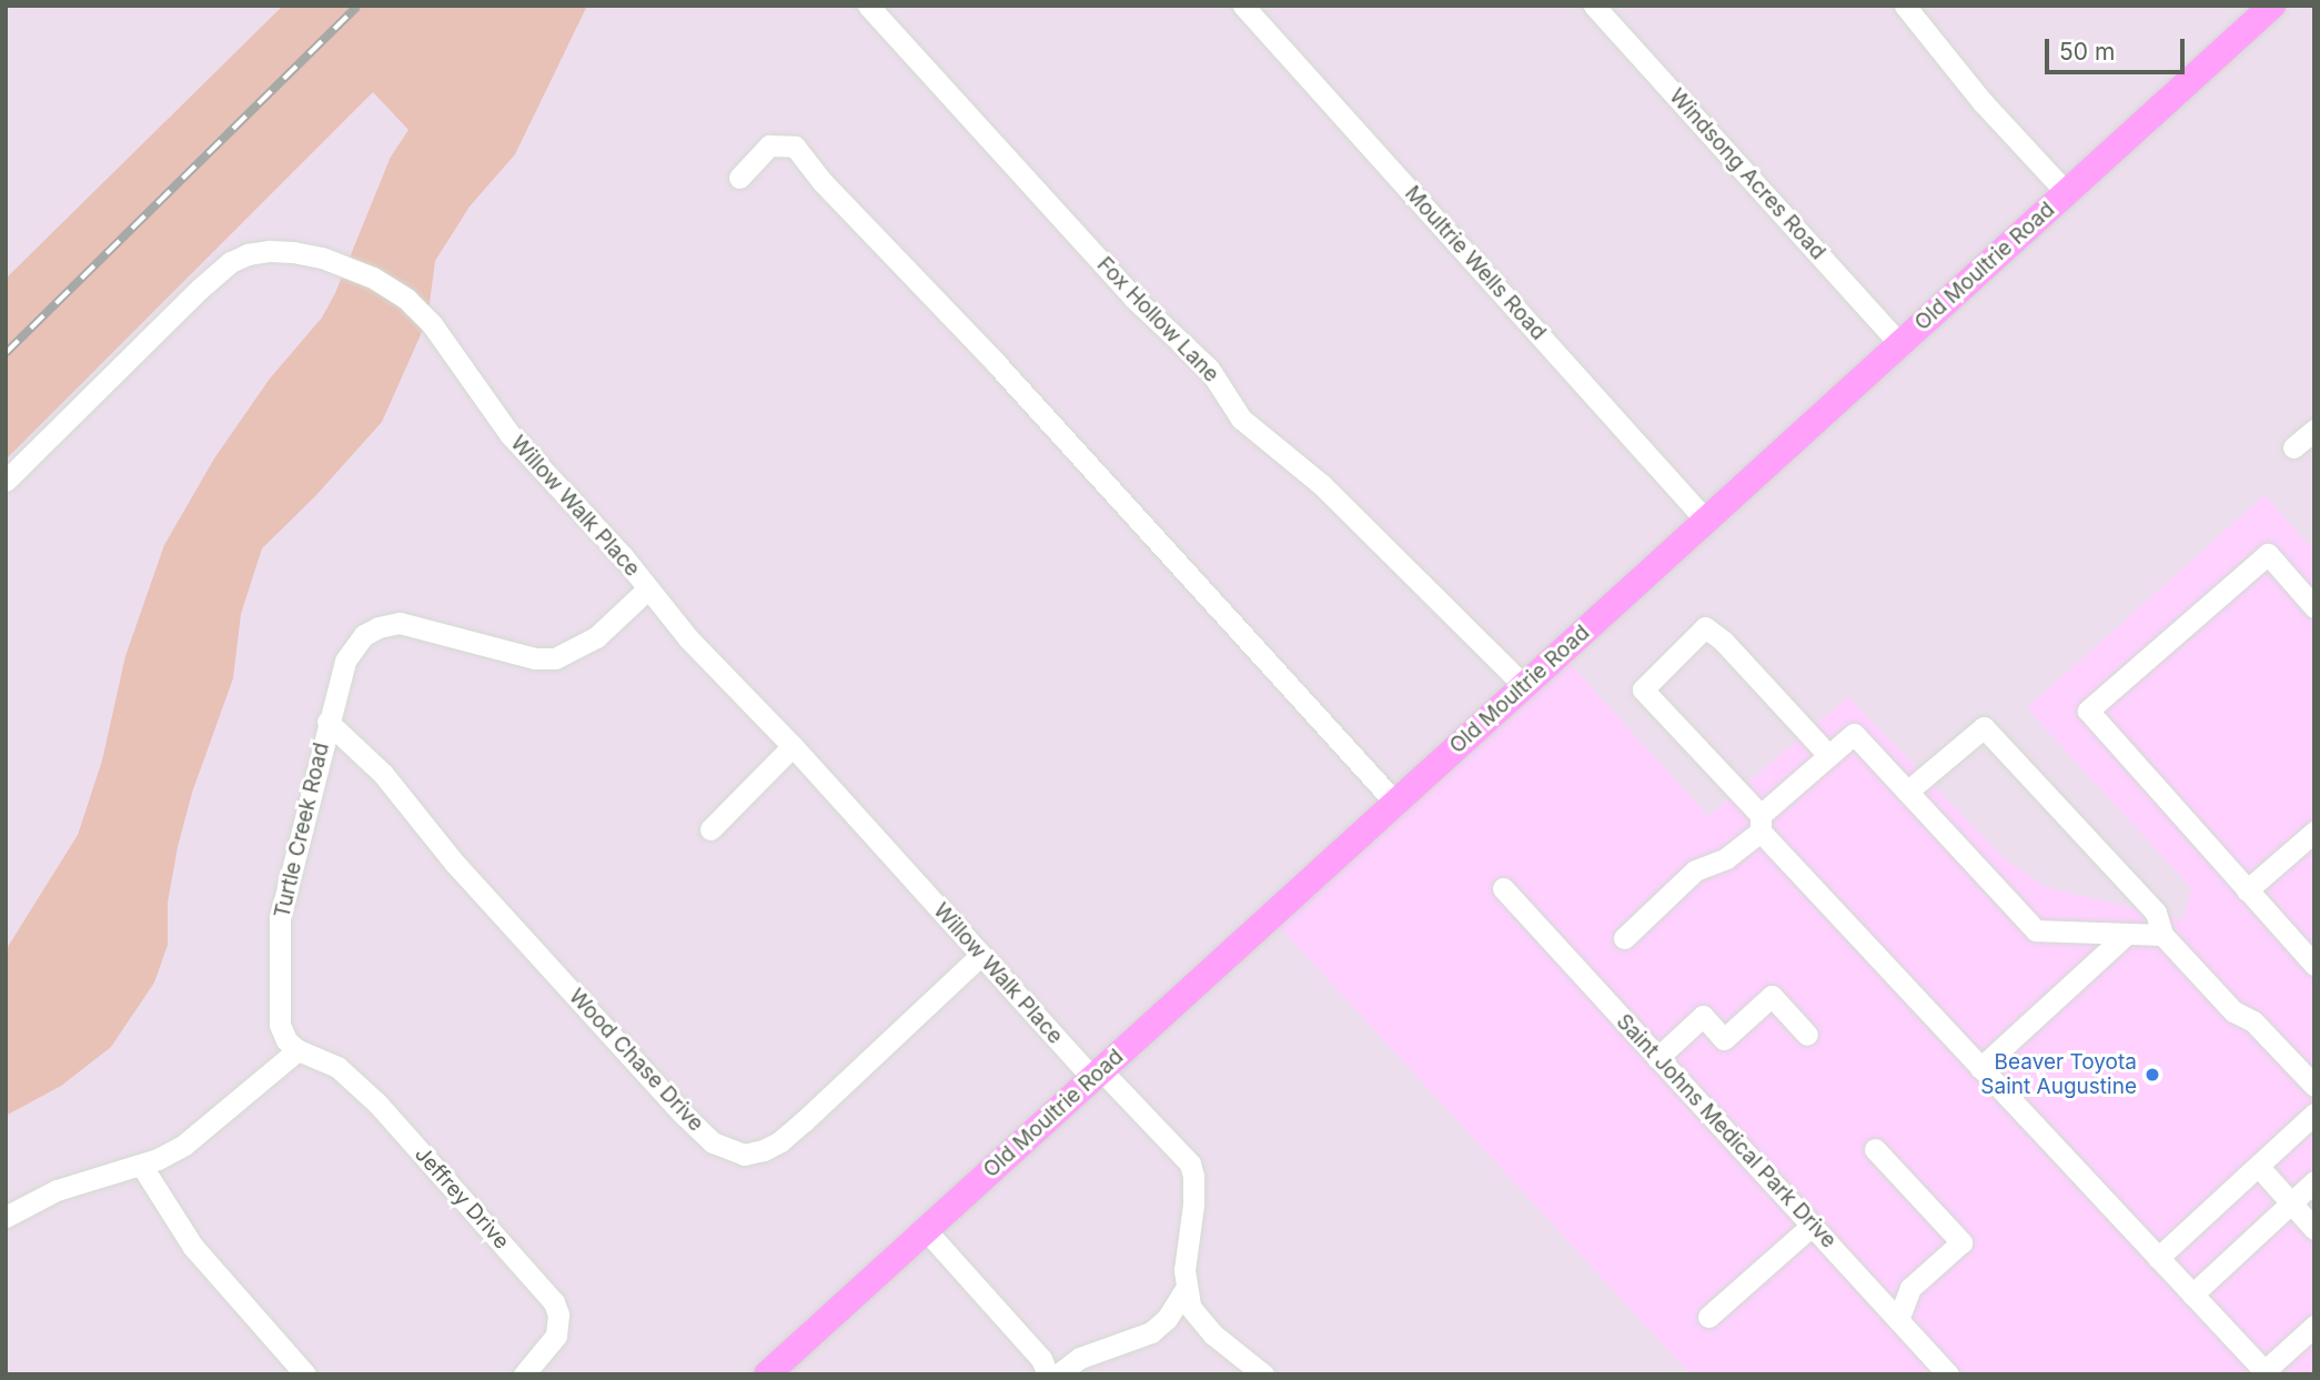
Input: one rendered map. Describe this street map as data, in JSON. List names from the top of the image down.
{
  "streets": {
    "main road": ["Old Moultrie Road"],
    "street": [
      "Windsong Acres Road",
      "Moultrie Wells Road",
      "Fox Hollow Lane",
      "Willow Walk Place",
      "Turtle Creek Road",
      "Wood Chase Drive",
      "Saint Johns Medical Park Drive",
      "Jeffrey Drive"
    ]
  },
  "crossings": [
    ["Windsong Acres Road", "Old Moultrie Road"],
    ["Moultrie Wells Road", "Old Moultrie Road"],
    ["Old Moultrie Road", "Fox Hollow Lane"],
    ["Old Moultrie Road", "Willow Walk Place"],
    ["Willow Walk Place", "Turtle Creek Road"],
    ["Willow Walk Place", "Wood Chase Drive"],
    ["Turtle Creek Road", "Wood Chase Drive"],
    ["Turtle Creek Road", "Jeffrey Drive"]
  ],
  "places": ["Beaver Toyota Saint Augustine"],
  "scale_bar": "50 m"
}
